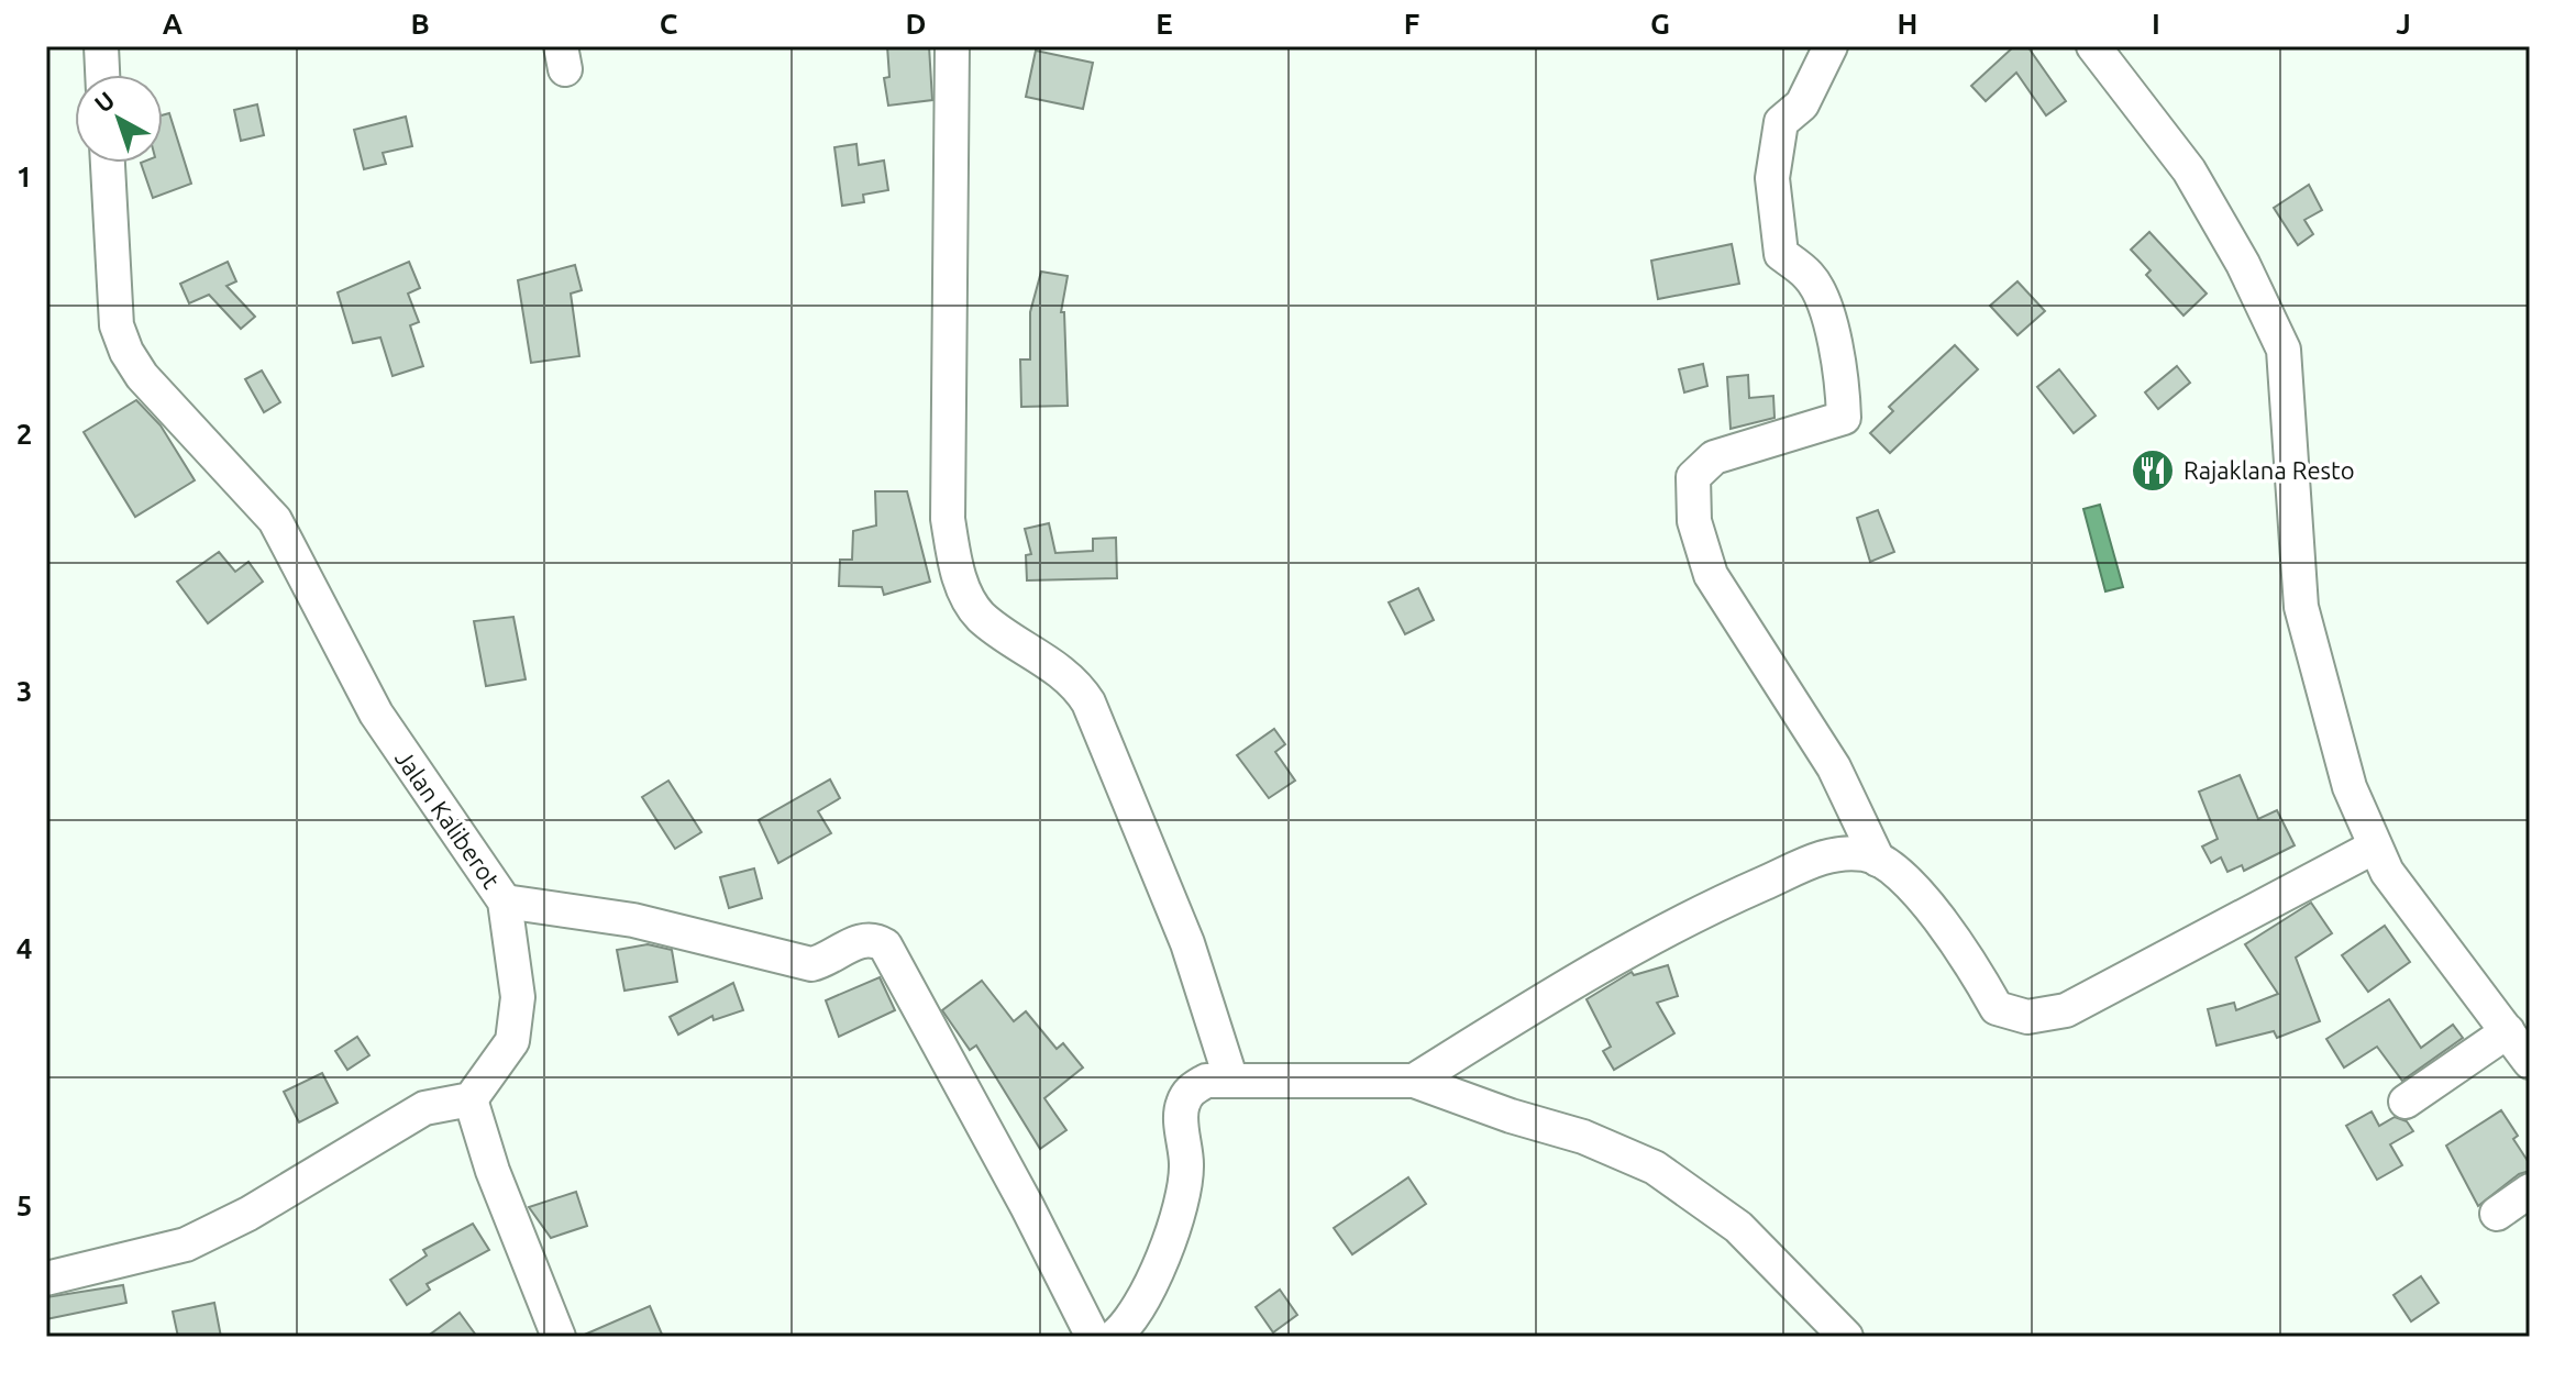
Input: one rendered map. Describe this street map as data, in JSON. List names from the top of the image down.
{
  "streets": {
    "street": ["Jalan Kaliberot"]
  },
  "places": {
    "restaurant": ["Rajaklana Resto"]
  },
  "north": "top left",
  "grid": {
    "columns": [
      "A",
      "B",
      "C",
      "D",
      "E",
      "F",
      "G",
      "H",
      "I",
      "J"
    ],
    "rows": [
      "1",
      "2",
      "3",
      "4",
      "5"
    ]
  }
}
